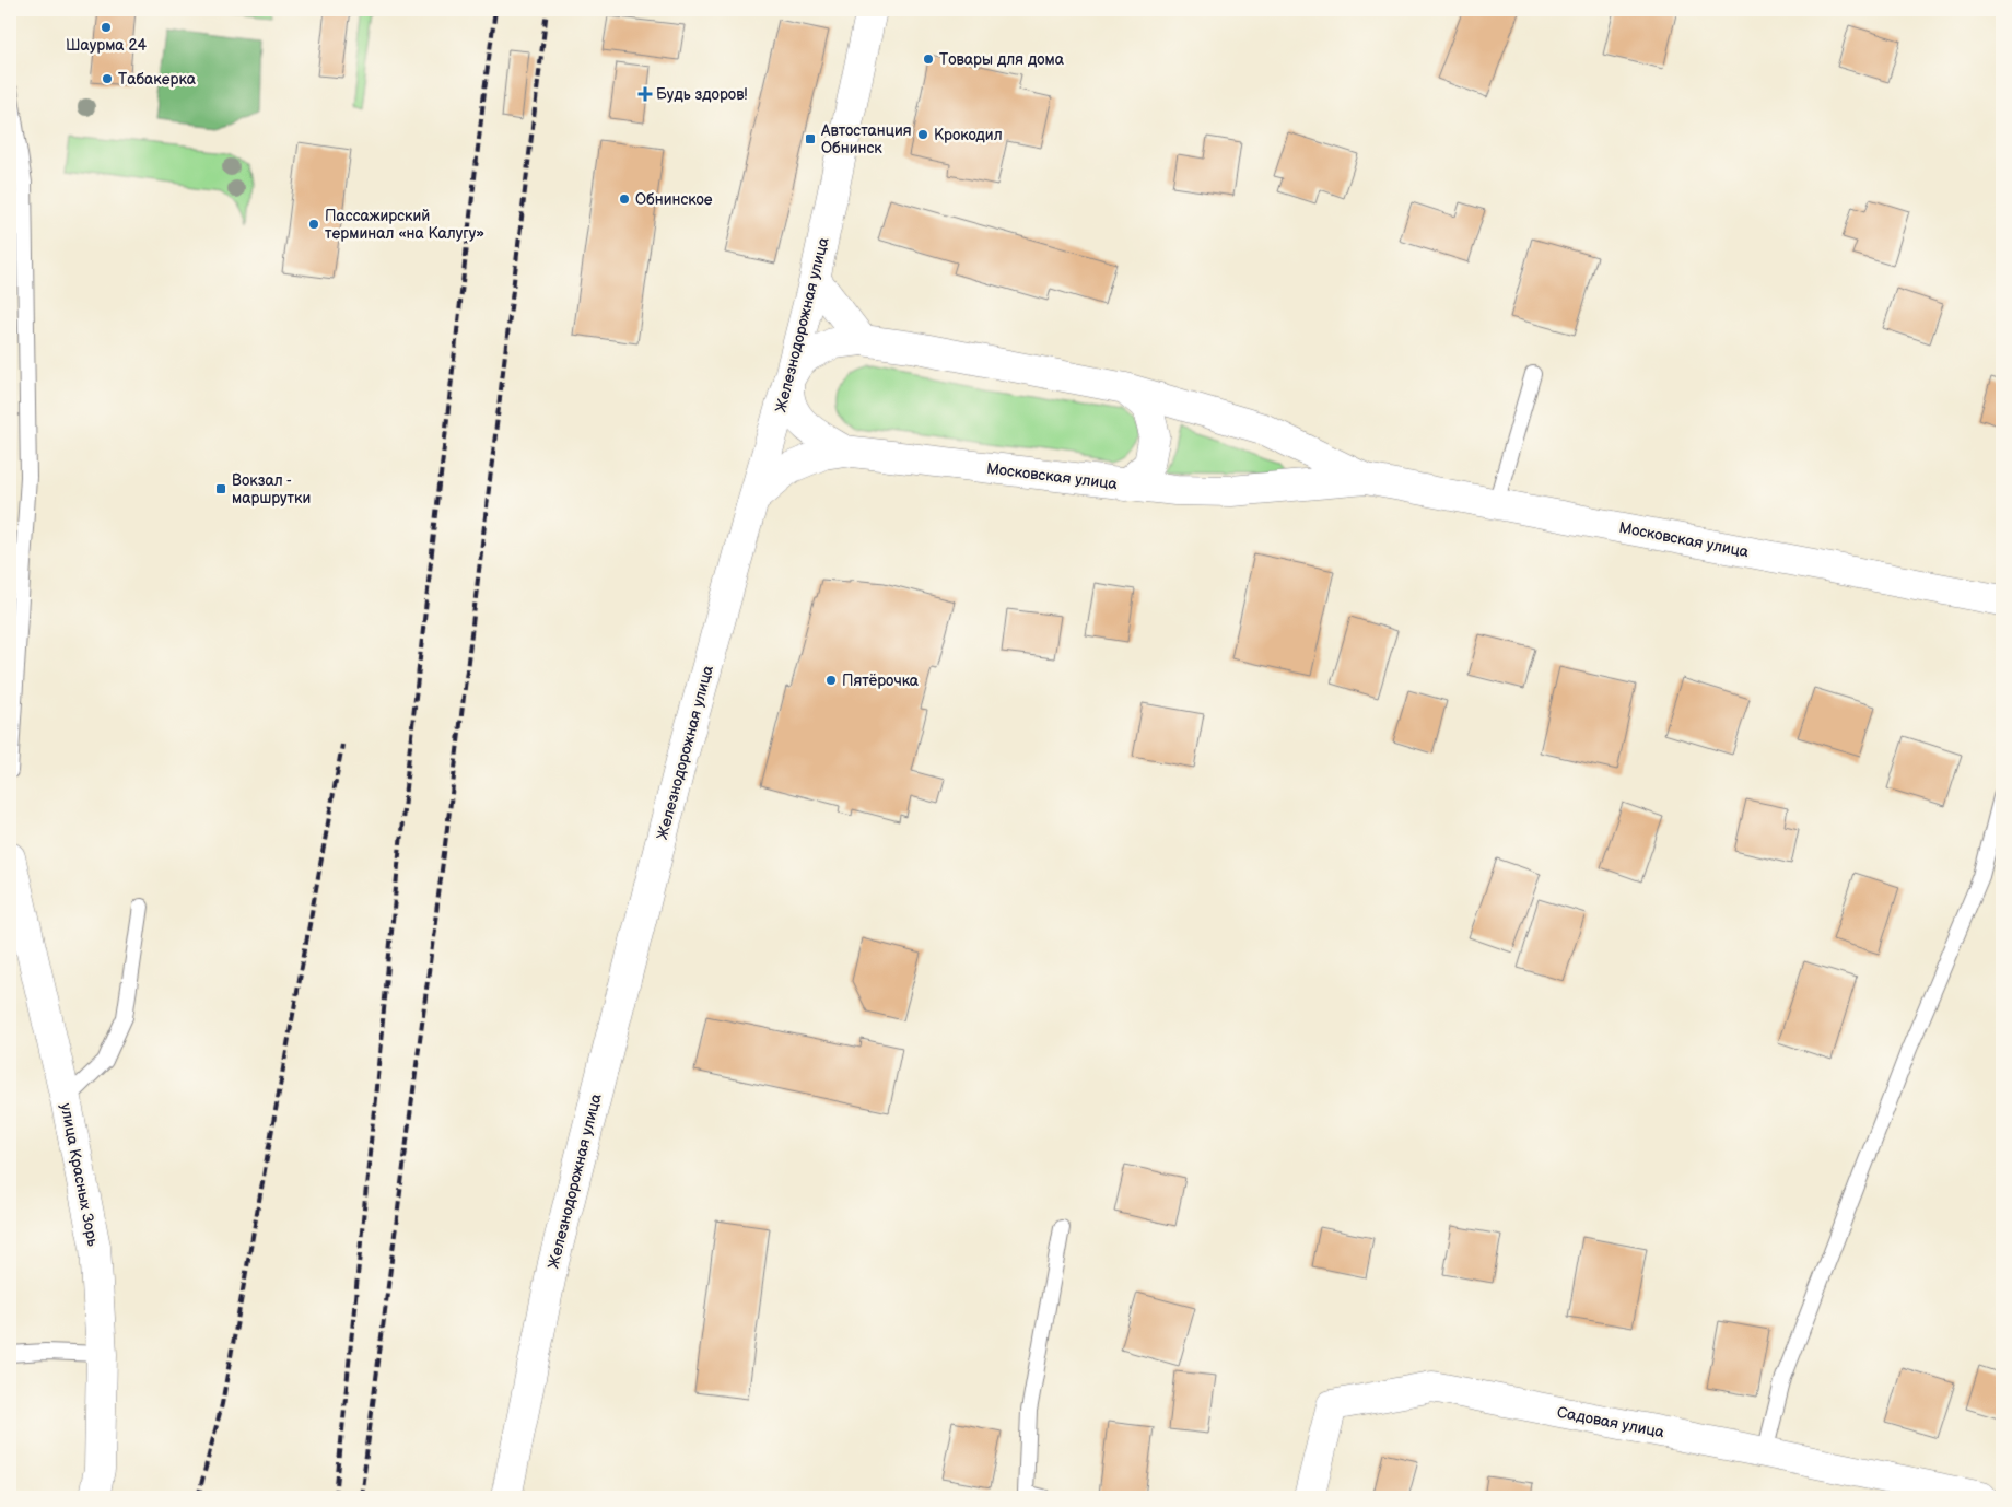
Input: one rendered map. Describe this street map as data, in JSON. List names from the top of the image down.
{
  "streets": {
    "main road": [
      "Железнодорожная улица",
      "Московская улица",
      "улица Красных Зорь",
      "Садовая улица"
    ]
  },
  "crossings": [
    ["Железнодорожная улица", "Московская улица"]
  ],
  "places": {
    "other": [
      "Шаурма 24",
      "Товары для дома",
      "Табакерка",
      "Крокодил",
      "Обнинское",
      "Пассажирский терминал «на Калугу»",
      "Пятёрочка"
    ],
    "health": ["Будь здоров!"],
    "transit": ["Автостанция Обнинск", "Вокзал - маршрутки"]
  }
}
